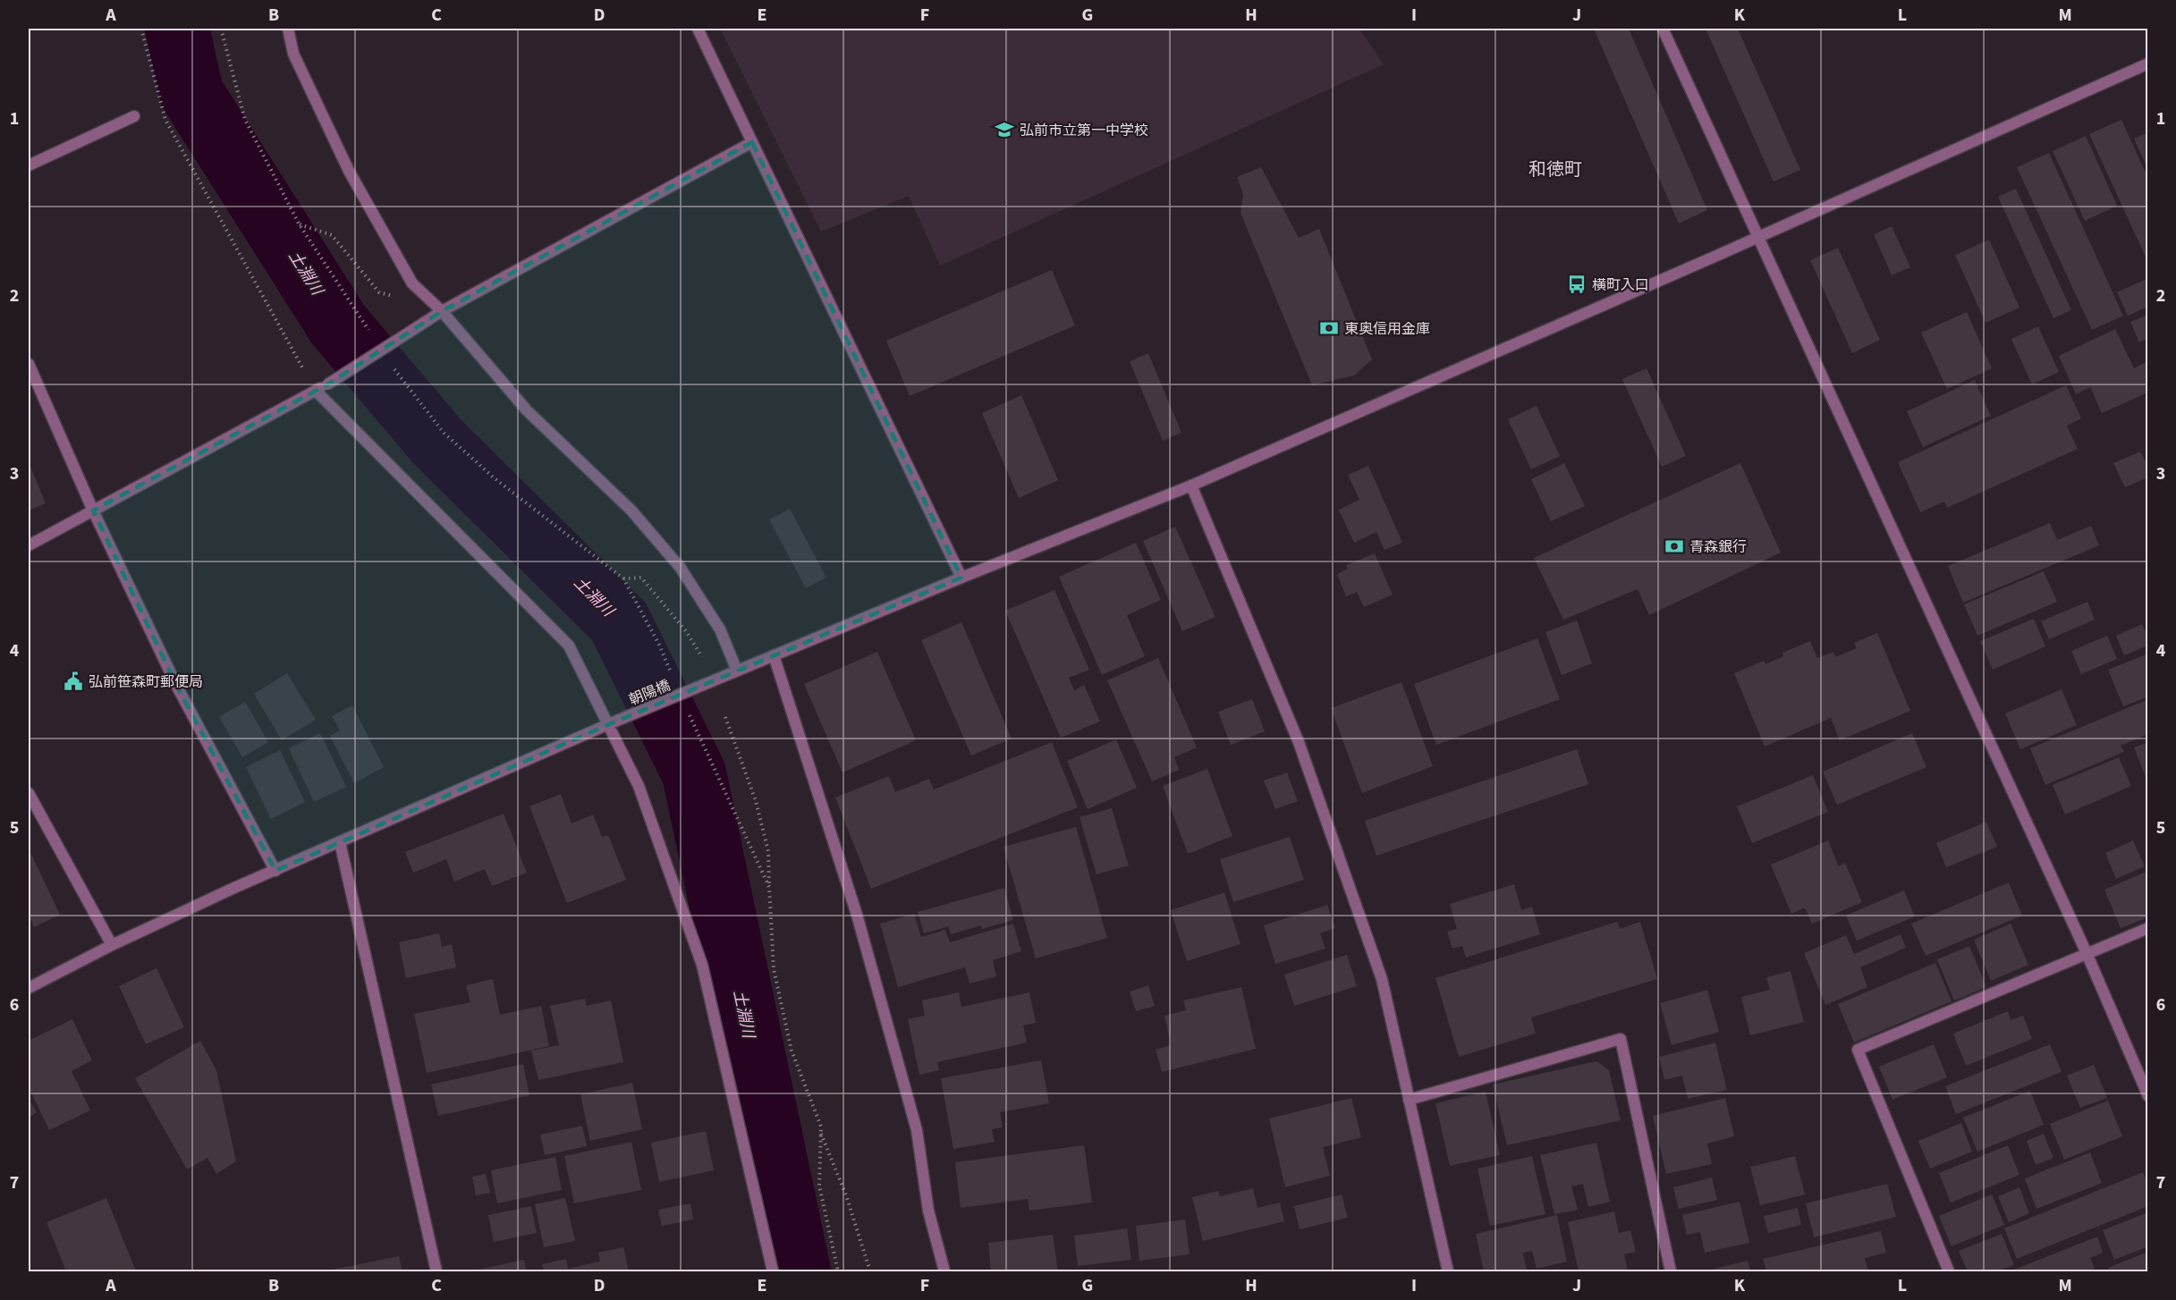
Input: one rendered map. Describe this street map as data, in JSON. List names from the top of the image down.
{
  "streets": {
    "street": ["朝陽橋"]
  },
  "districts": ["和徳町"],
  "water": ["土淵川"],
  "places": {
    "school or university": ["弘前市立第一中学校"],
    "bus stop": ["横町入口"],
    "bank": ["東奥信用金庫", "青森銀行"],
    "public building": ["弘前笹森町郵便局"]
  },
  "grid": {
    "columns": [
      "A",
      "B",
      "C",
      "D",
      "E",
      "F",
      "G",
      "H",
      "I",
      "J",
      "K",
      "L",
      "M"
    ],
    "rows": [
      "1",
      "2",
      "3",
      "4",
      "5",
      "6",
      "7"
    ]
  }
}
